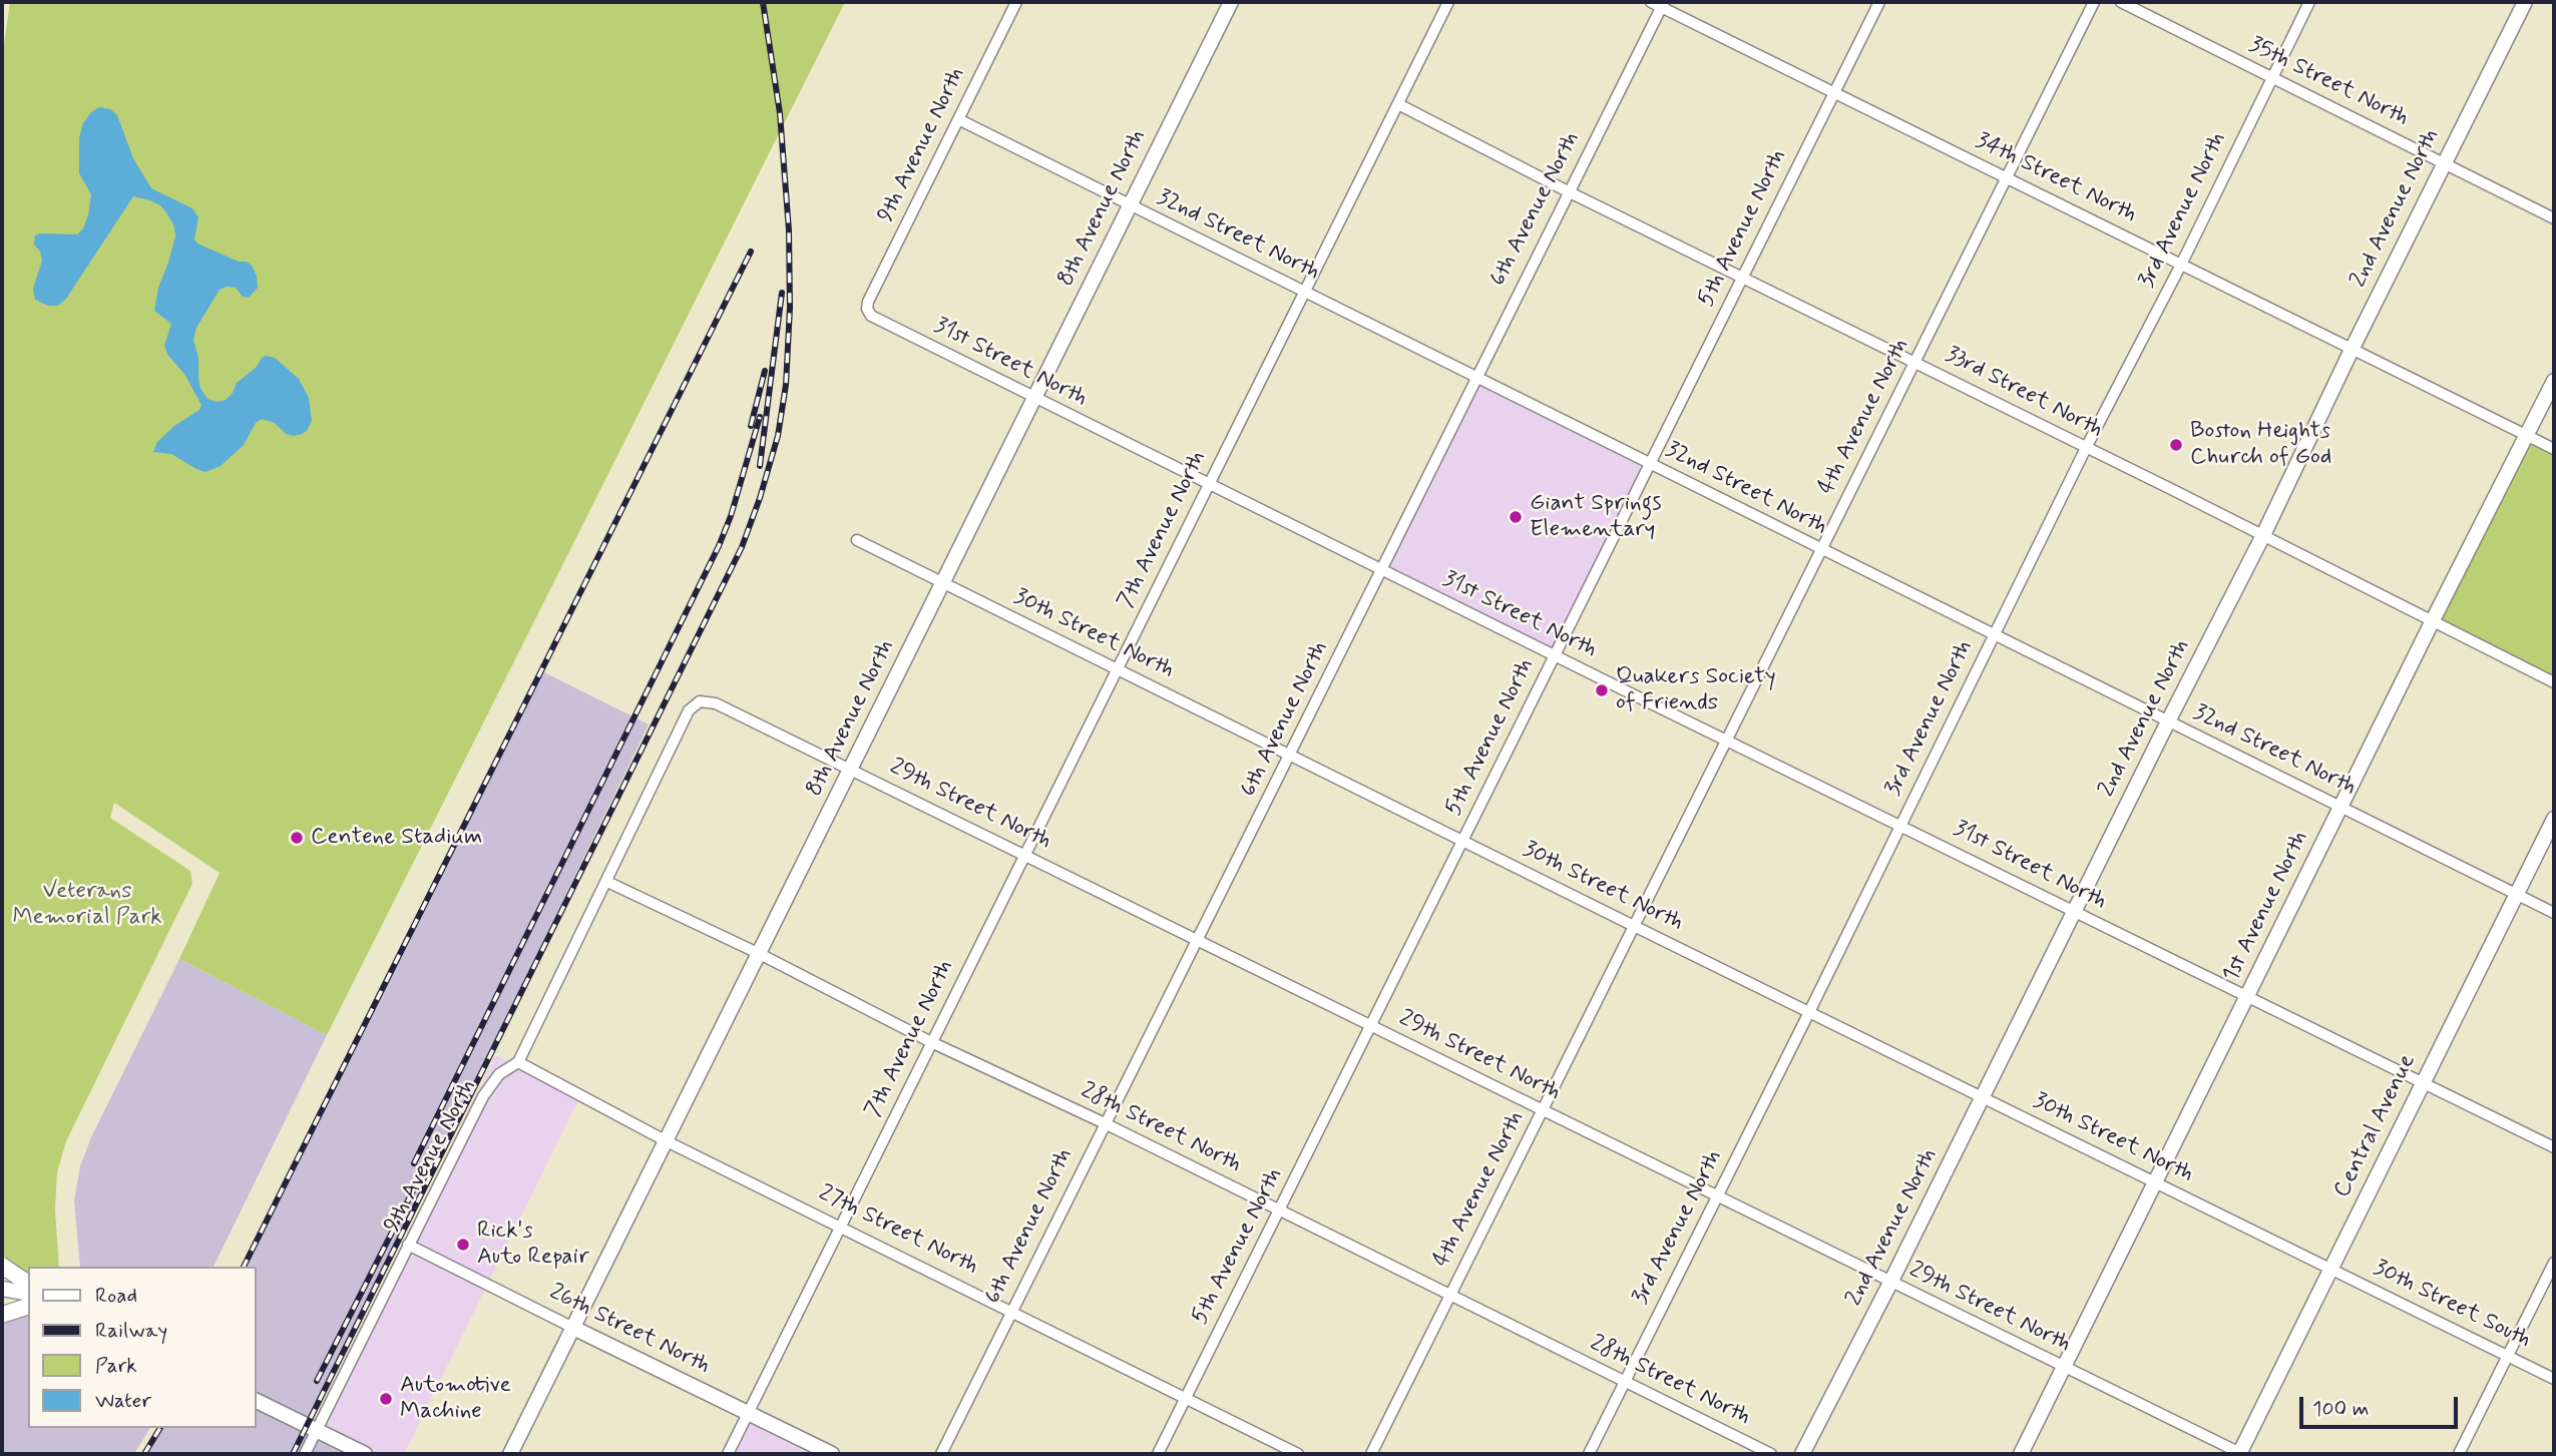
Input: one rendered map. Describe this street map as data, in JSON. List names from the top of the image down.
{
  "streets": {
    "main road": [
      "8th Avenue North",
      "2nd Avenue North",
      "1st Avenue North",
      "Central Avenue",
      "26th Street North"
    ],
    "street": [
      "35th Street North",
      "9th Avenue North",
      "34th Street North",
      "6th Avenue North",
      "3rd Avenue North",
      "5th Avenue North",
      "32nd Street North",
      "31st Street North",
      "33rd Street North",
      "4th Avenue North",
      "7th Avenue North",
      "30th Street North",
      "29th Street North",
      "28th Street North",
      "27th Street North",
      "30th Street South"
    ]
  },
  "crossings": [
    ["35th Street North", "2nd Avenue North"],
    ["35th Street North", "3rd Avenue North"],
    ["9th Avenue North", "32nd Street North"],
    ["9th Avenue North", "31st Street North"],
    ["9th Avenue North", "29th Street North"],
    ["9th Avenue North", "28th Street North"],
    ["9th Avenue North", "27th Street North"],
    ["9th Avenue North", "26th Street North"],
    ["34th Street North", "2nd Avenue North"],
    ["34th Street North", "6th Avenue North"],
    ["34th Street North", "3rd Avenue North"],
    ["34th Street North", "5th Avenue North"],
    ["34th Street North", "4th Avenue North"],
    ["34th Street North", "1st Avenue North"],
    ["8th Avenue North", "32nd Street North"],
    ["8th Avenue North", "31st Street North"],
    ["8th Avenue North", "30th Street North"],
    ["8th Avenue North", "29th Street North"],
    ["8th Avenue North", "28th Street North"],
    ["8th Avenue North", "27th Street North"],
    ["8th Avenue North", "26th Street North"],
    ["2nd Avenue North", "32nd Street North"],
    ["2nd Avenue North", "31st Street North"],
    ["2nd Avenue North", "33rd Street North"],
    ["2nd Avenue North", "30th Street North"],
    ["2nd Avenue North", "29th Street North"],
    ["6th Avenue North", "32nd Street North"],
    ["6th Avenue North", "31st Street North"],
    ["6th Avenue North", "33rd Street North"],
    ["6th Avenue North", "30th Street North"],
    ["6th Avenue North", "29th Street North"],
    ["6th Avenue North", "28th Street North"],
    ["6th Avenue North", "27th Street North"],
    ["3rd Avenue North", "32nd Street North"],
    ["3rd Avenue North", "31st Street North"],
    ["3rd Avenue North", "33rd Street North"],
    ["3rd Avenue North", "30th Street North"],
    ["3rd Avenue North", "29th Street North"],
    ["3rd Avenue North", "28th Street North"],
    ["5th Avenue North", "32nd Street North"],
    ["5th Avenue North", "31st Street North"],
    ["5th Avenue North", "33rd Street North"],
    ["5th Avenue North", "30th Street North"],
    ["5th Avenue North", "29th Street North"],
    ["5th Avenue North", "28th Street North"],
    ["5th Avenue North", "27th Street North"],
    ["32nd Street North", "4th Avenue North"],
    ["32nd Street North", "7th Avenue North"],
    ["32nd Street North", "1st Avenue North"],
    ["32nd Street North", "Central Avenue"],
    ["31st Street North", "4th Avenue North"],
    ["31st Street North", "7th Avenue North"],
    ["31st Street North", "1st Avenue North"],
    ["31st Street North", "Central Avenue"],
    ["33rd Street North", "4th Avenue North"],
    ["33rd Street North", "7th Avenue North"],
    ["33rd Street North", "1st Avenue North"],
    ["4th Avenue North", "30th Street North"],
    ["4th Avenue North", "29th Street North"],
    ["4th Avenue North", "28th Street North"],
    ["7th Avenue North", "30th Street North"],
    ["7th Avenue North", "29th Street North"],
    ["7th Avenue North", "28th Street North"],
    ["7th Avenue North", "27th Street North"],
    ["7th Avenue North", "26th Street North"],
    ["30th Street North", "1st Avenue North"],
    ["30th Street North", "Central Avenue"],
    ["30th Street North", "30th Street South"],
    ["29th Street North", "1st Avenue North"],
    ["29th Street North", "Central Avenue"],
    ["Central Avenue", "30th Street South"]
  ],
  "parks": ["Veterans Memorial Park"],
  "places": [
    "Boston Heights Church of God",
    "Giant Springs Elementary",
    "Quakers Society of Friends",
    "Centene Stadium",
    "Rick's Auto Repair",
    "Automotive Machine"
  ],
  "legend": [
    "Road",
    "Railway",
    "Park",
    "Water"
  ],
  "scale_bar": "100 m"
}
